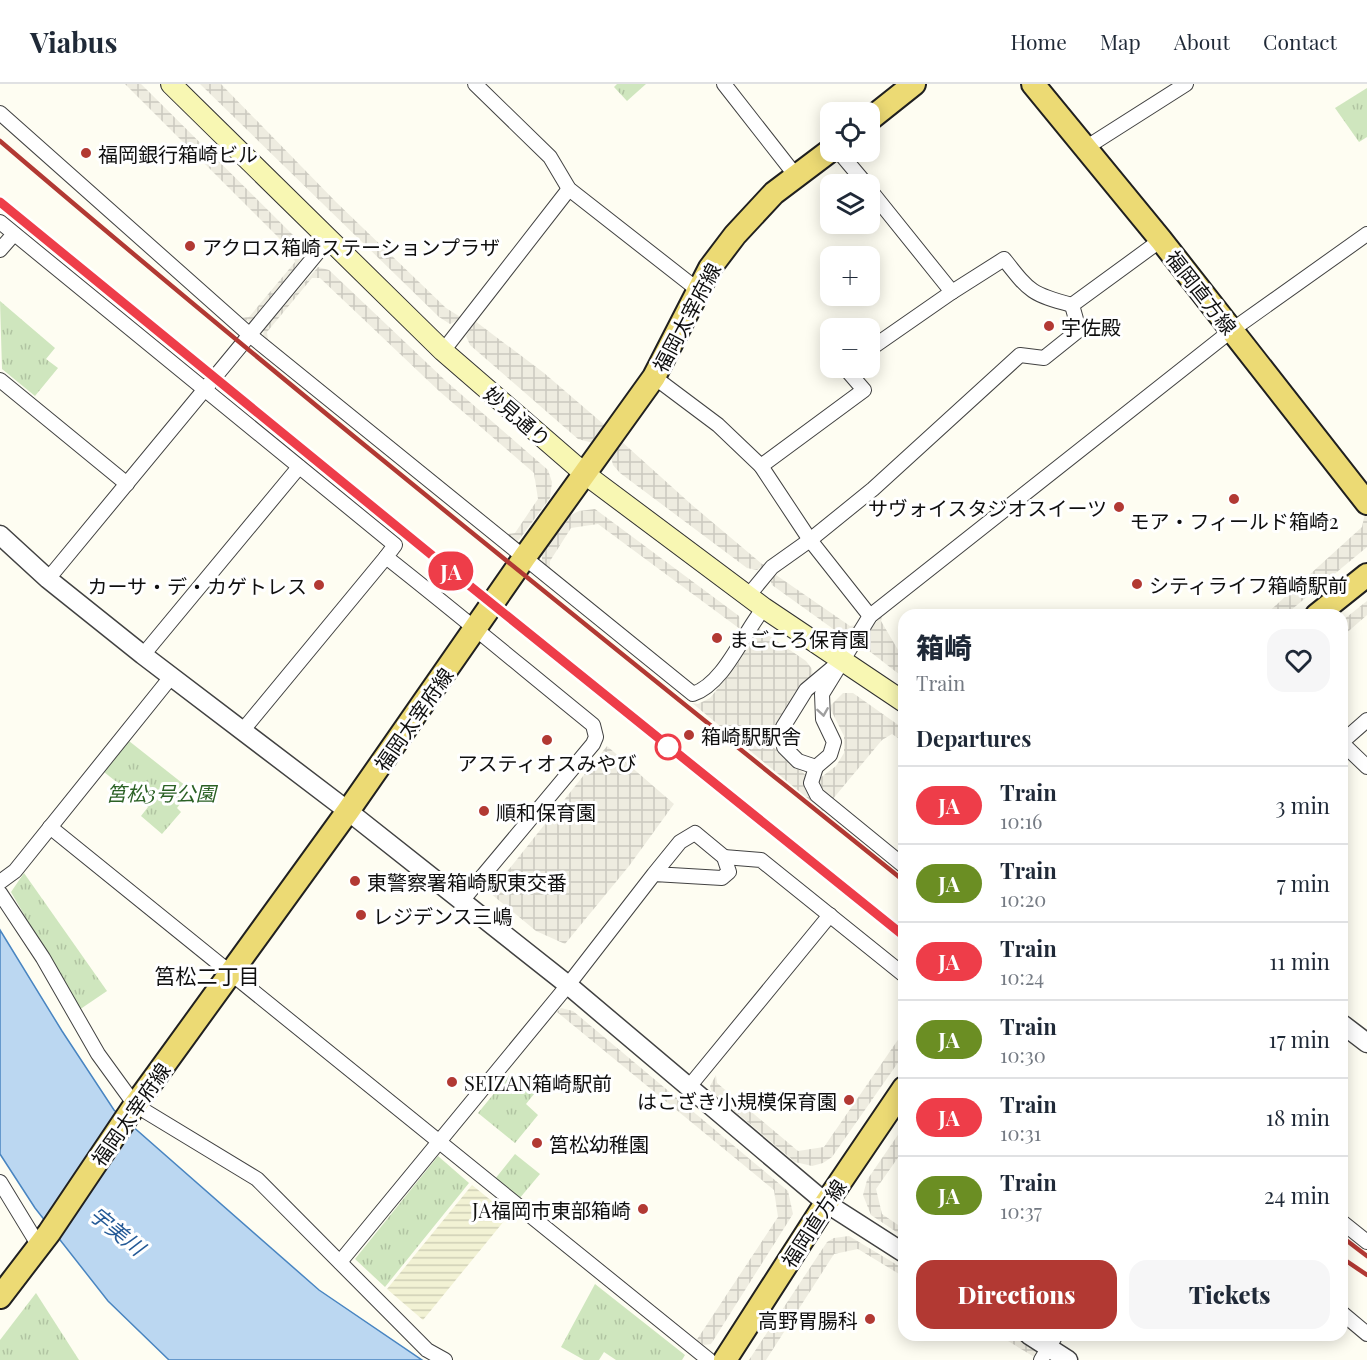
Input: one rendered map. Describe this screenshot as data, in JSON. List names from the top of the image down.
{
  "streets": {
    "main road": ["福岡直方線", "福岡太宰府線", "妙見通り"]
  },
  "crossings": [
    ["福岡太宰府線", "妙見通り"]
  ],
  "districts": ["筥松二丁目"],
  "water": ["宇美川"],
  "parks": ["筥松3号公園"],
  "places": [
    "福岡銀行箱崎ビル",
    "アクロス箱崎ステーションプラザ",
    "宇佐殿",
    "モア・フィールド箱崎2",
    "サヴォイスタジオスイーツ",
    "シティライフ箱崎駅前",
    "カーサ・デ・カゲトレス",
    "まごころ保育園",
    "箱崎駅駅舎",
    "アスティオスみやび",
    "順和保育園",
    "東警察署箱崎駅東交番",
    "レジデンス三嶋",
    "SEIZAN箱崎駅前",
    "はこざき小規模保育園",
    "筥松幼稚園",
    "JA福岡市東部箱崎",
    "高野胃腸科"
  ],
  "page": {
    "header": "Viabus",
    "nav": [
      "Home",
      "Map",
      "About",
      "Contact"
    ],
    "on_map": "JA",
    "map_buttons": ["+", "−"],
    "heading": [
      ["箱崎", "Train"],
      "Departures"
    ],
    "list": [
      {
        "mark": "JA",
        "name": "Train",
        "note": "10:16",
        "value": "3 min"
      },
      {
        "mark": "JA",
        "name": "Train",
        "note": "10:20",
        "value": "7 min"
      },
      {
        "mark": "JA",
        "name": "Train",
        "note": "10:24",
        "value": "11 min"
      },
      {
        "mark": "JA",
        "name": "Train",
        "note": "10:30",
        "value": "17 min"
      },
      {
        "mark": "JA",
        "name": "Train",
        "note": "10:31",
        "value": "18 min"
      },
      {
        "mark": "JA",
        "name": "Train",
        "note": "10:37",
        "value": "24 min"
      }
    ],
    "buttons": ["Directions", "Tickets"]
  }
}
